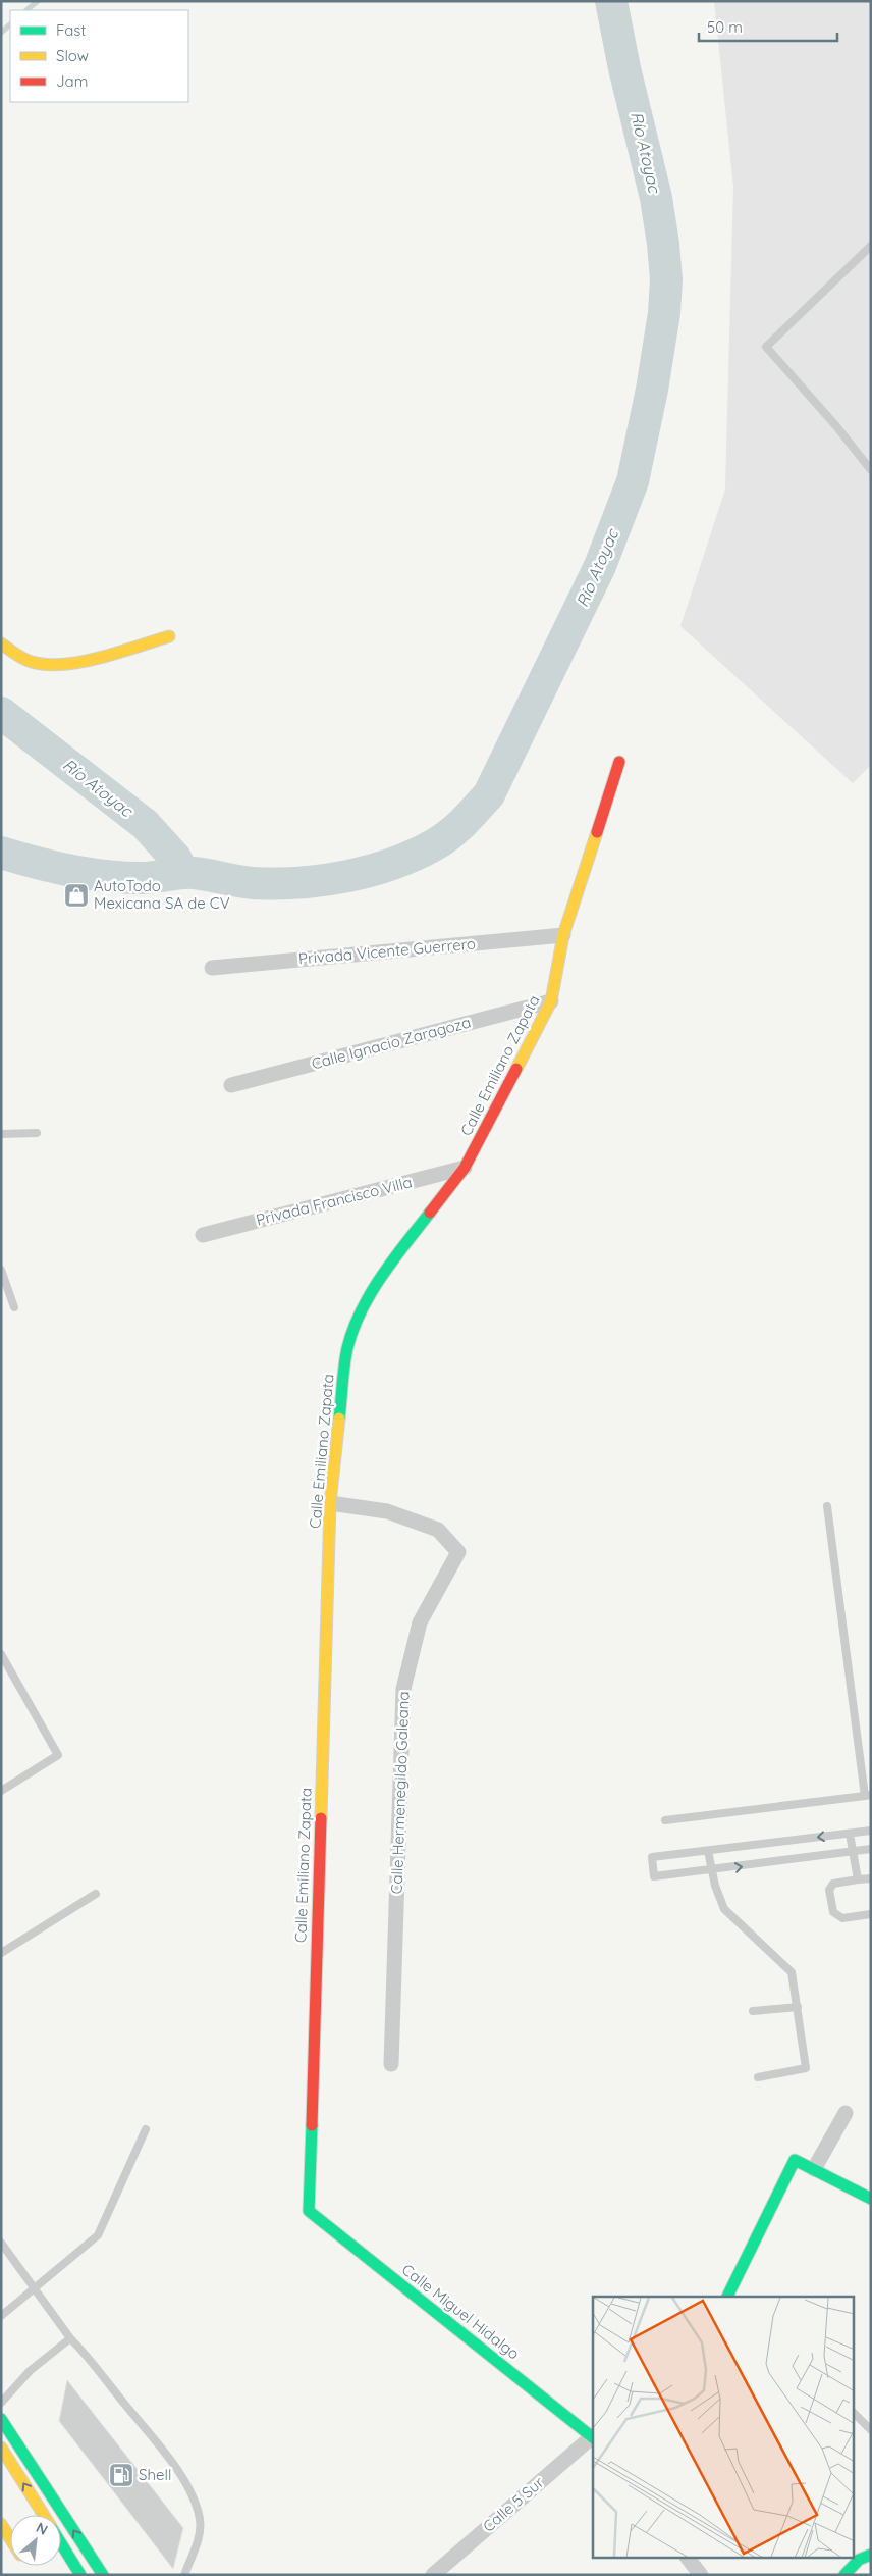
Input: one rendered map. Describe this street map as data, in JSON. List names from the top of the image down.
{
  "streets": {
    "main road": ["Calle Emiliano Zapata", "Calle Miguel Hidalgo"],
    "street": [
      "Privada Vicente Guerrero",
      "Calle Ignacio Zaragoza",
      "Privada Francisco Villa",
      "Calle Hermenegildo Galeana",
      "Calle 5 Sur"
    ]
  },
  "crossings": [
    ["Privada Vicente Guerrero", "Calle Emiliano Zapata"],
    ["Calle Ignacio Zaragoza", "Calle Emiliano Zapata"],
    ["Calle Emiliano Zapata", "Privada Francisco Villa"],
    ["Calle Emiliano Zapata", "Calle Hermenegildo Galeana"],
    ["Calle Emiliano Zapata", "Calle Miguel Hidalgo"]
  ],
  "water": ["Río Atoyac"],
  "places": {
    "shop": ["AutoTodo Mexicana SA de CV"],
    "fuel station": ["Shell"]
  },
  "legend": ["Fast", "Slow", "Jam"],
  "scale_bar": "50 m",
  "north": "top right"
}
